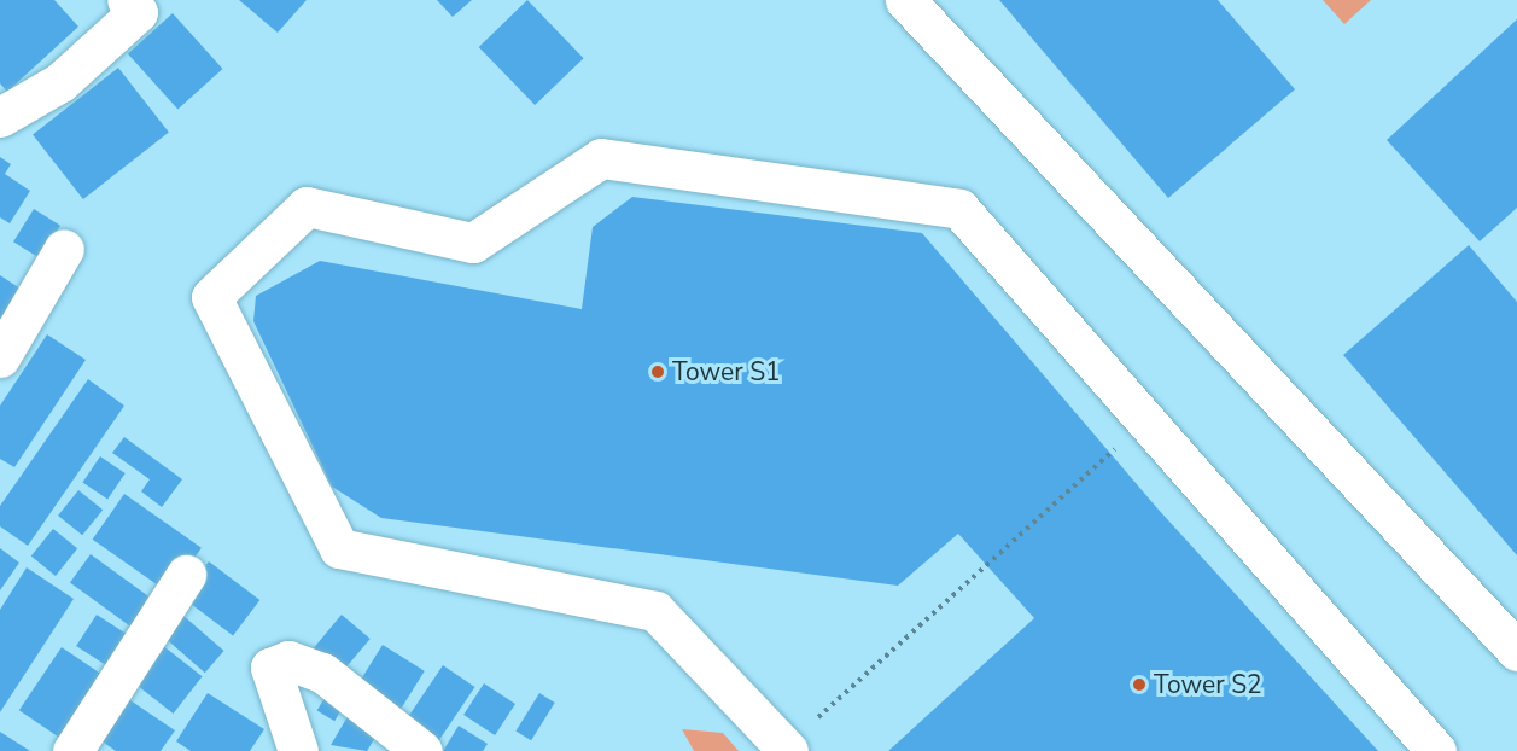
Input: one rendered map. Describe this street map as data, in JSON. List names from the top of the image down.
{
  "places": ["Tower S1", "Tower S2"]
}
